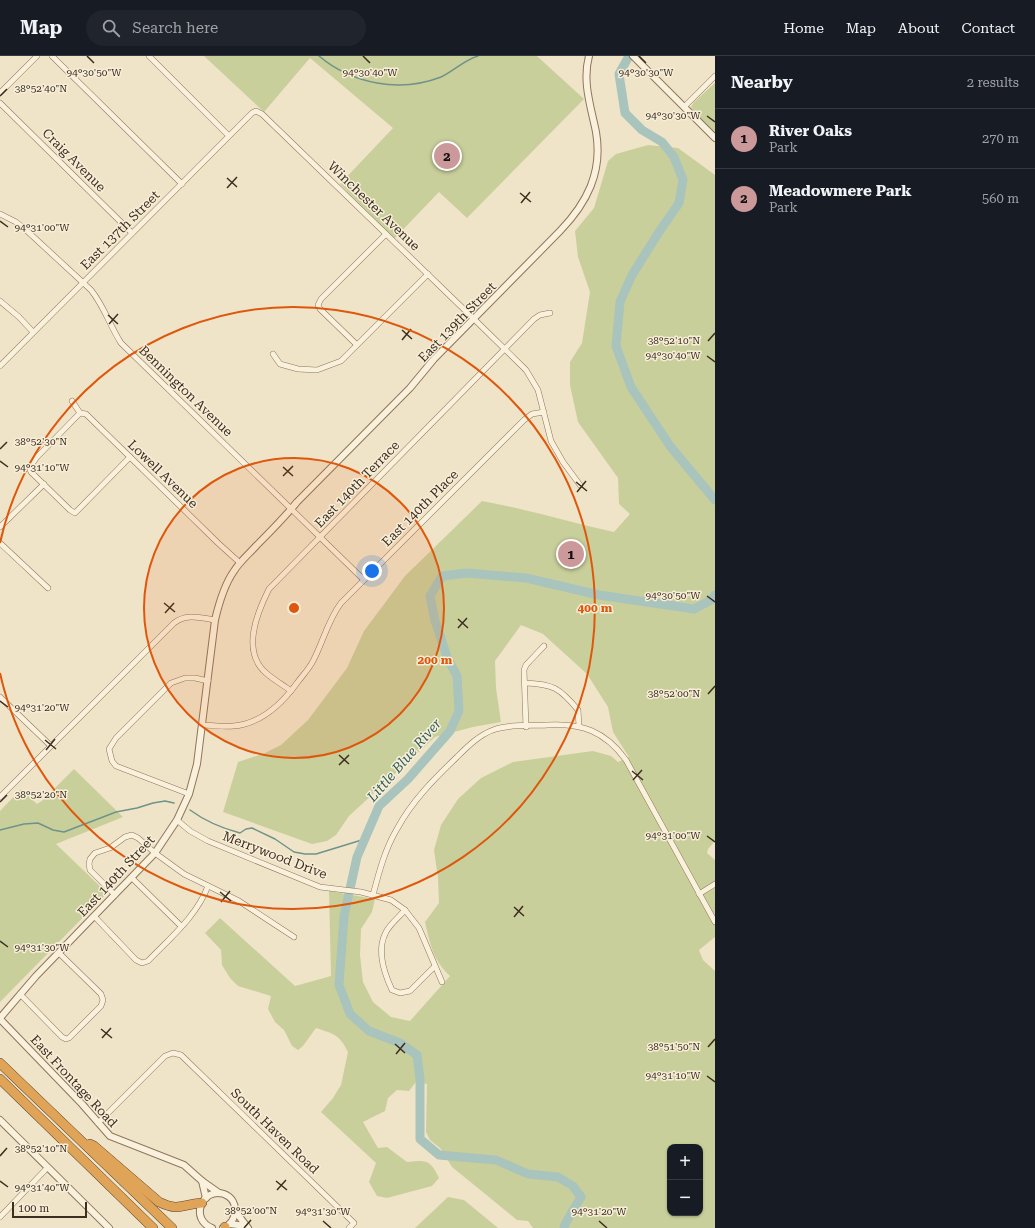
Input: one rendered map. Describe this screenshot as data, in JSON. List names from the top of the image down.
{
  "streets": {
    "street": [
      "Craig Avenue",
      "Winchester Avenue",
      "East 137th Street",
      "East 139th Street",
      "Bennington Avenue",
      "Lowell Avenue",
      "East 140th Terrace",
      "East 140th Place",
      "Merrywood Drive",
      "East 140th Street",
      "East Frontage Road",
      "South Haven Road"
    ]
  },
  "crossings": [
    ["Craig Avenue", "East 137th Street"],
    ["Winchester Avenue", "East 137th Street"],
    ["Winchester Avenue", "East 139th Street"],
    ["Winchester Avenue", "East 140th Terrace"],
    ["Winchester Avenue", "East 140th Place"],
    ["East 137th Street", "Bennington Avenue"],
    ["East 139th Street", "Bennington Avenue"],
    ["East 139th Street", "Lowell Avenue"],
    ["East 139th Street", "East 140th Street"],
    ["Bennington Avenue", "East 140th Terrace"],
    ["Bennington Avenue", "East 140th Place"],
    ["Lowell Avenue", "East 140th Street"],
    ["East 140th Terrace", "East 140th Place"],
    ["East 140th Place", "East 140th Street"],
    ["Merrywood Drive", "East 140th Street"],
    ["East 140th Street", "East Frontage Road"],
    ["East Frontage Road", "South Haven Road"]
  ],
  "water": ["Little Blue River"],
  "scale_bar": "100 m",
  "page": {
    "header": "Map",
    "search": "Search here",
    "nav": [
      "Home",
      "Map",
      "About",
      "Contact"
    ],
    "heading": ["Nearby", "2 results"],
    "list": [
      {
        "mark": "1",
        "name": "River Oaks",
        "note": "Park",
        "value": "270 m"
      },
      {
        "mark": "2",
        "name": "Meadowmere Park",
        "note": "Park",
        "value": "560 m"
      }
    ],
    "pins": ["2", "1"],
    "map_buttons": ["+", "−"],
    "scale": "100 m"
  },
  "coordinates": [
    "94°30'30\"W",
    "94°30'50\"W",
    "94°30'40\"W",
    "38°52'40\"N",
    "94°31'00\"W",
    "38°52'10\"N",
    "38°52'30\"N",
    "94°31'10\"W",
    "38°52'00\"N",
    "94°31'20\"W",
    "38°52'20\"N",
    "94°31'30\"W",
    "38°51'50\"N",
    "94°31'40\"W"
  ],
  "rings": ["400 m", "200 m"]
}
